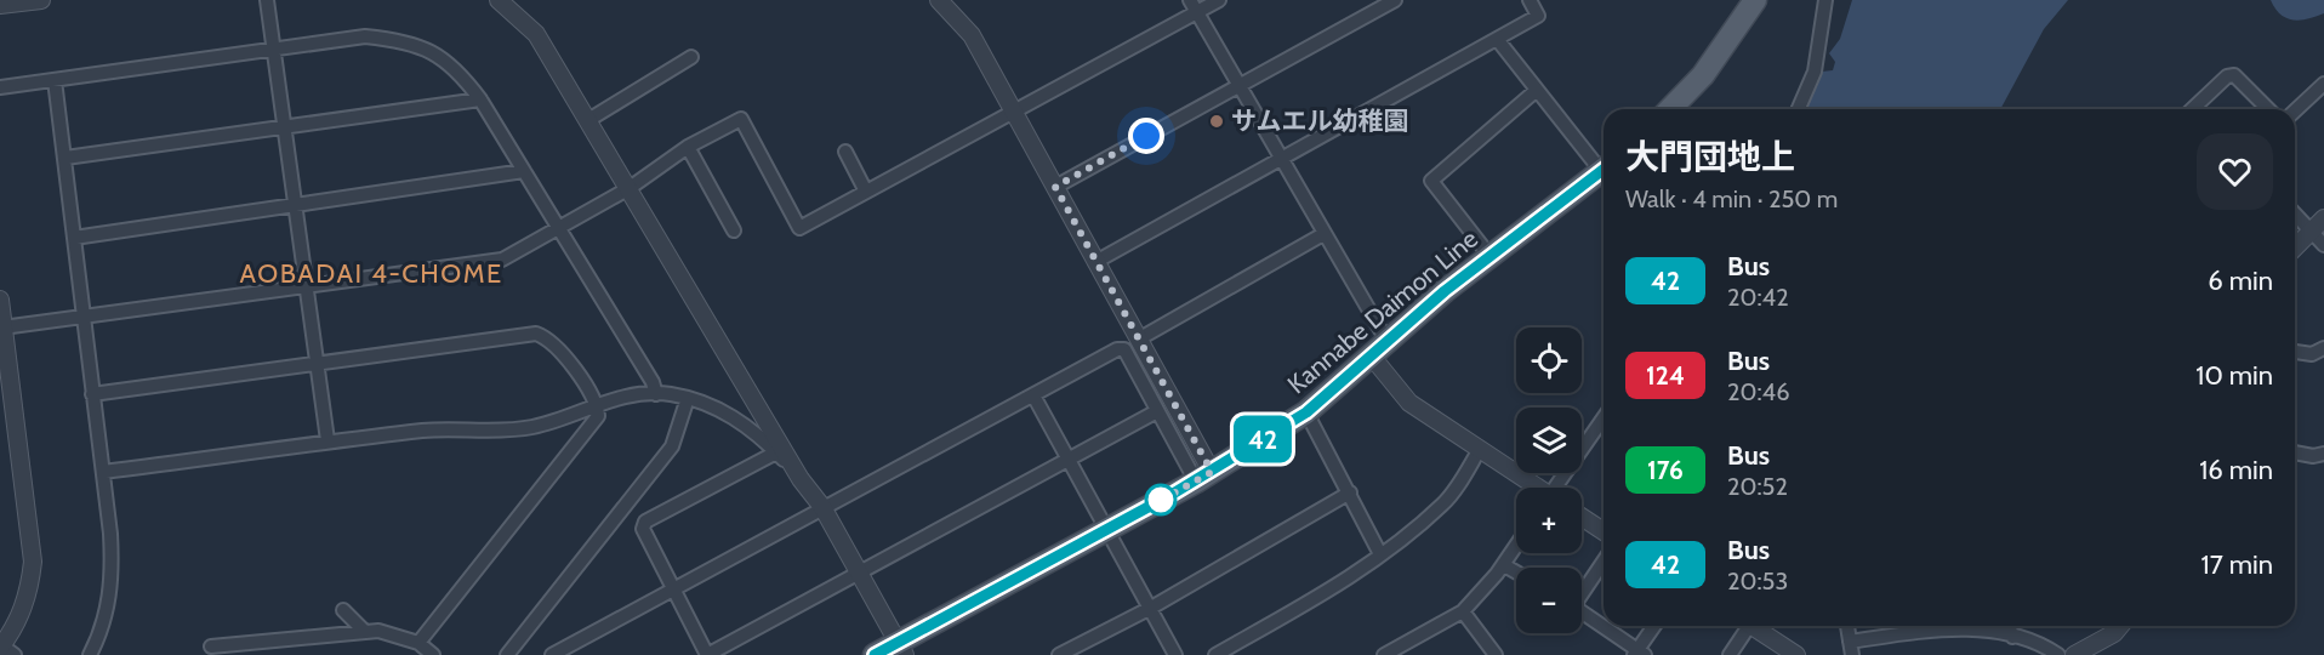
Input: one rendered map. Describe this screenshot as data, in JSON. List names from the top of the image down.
{
  "streets": {
    "main road": ["Kannabe Daimon Line"]
  },
  "districts": ["AOBADAI 4-CHOME"],
  "places": ["サムエル幼稚園"],
  "lines": ["bus line 42"],
  "page": {
    "on_map": "42",
    "heading": ["大門団地上", "Walk · 4 min · 250 m"],
    "list": [
      {
        "mark": "42",
        "name": "Bus",
        "note": "20:42",
        "value": "6 min"
      },
      {
        "mark": "124",
        "name": "Bus",
        "note": "20:46",
        "value": "10 min"
      },
      {
        "mark": "176",
        "name": "Bus",
        "note": "20:52",
        "value": "16 min"
      },
      {
        "mark": "42",
        "name": "Bus",
        "note": "20:53",
        "value": "17 min"
      }
    ],
    "map_buttons": ["+", "−"]
  }
}
